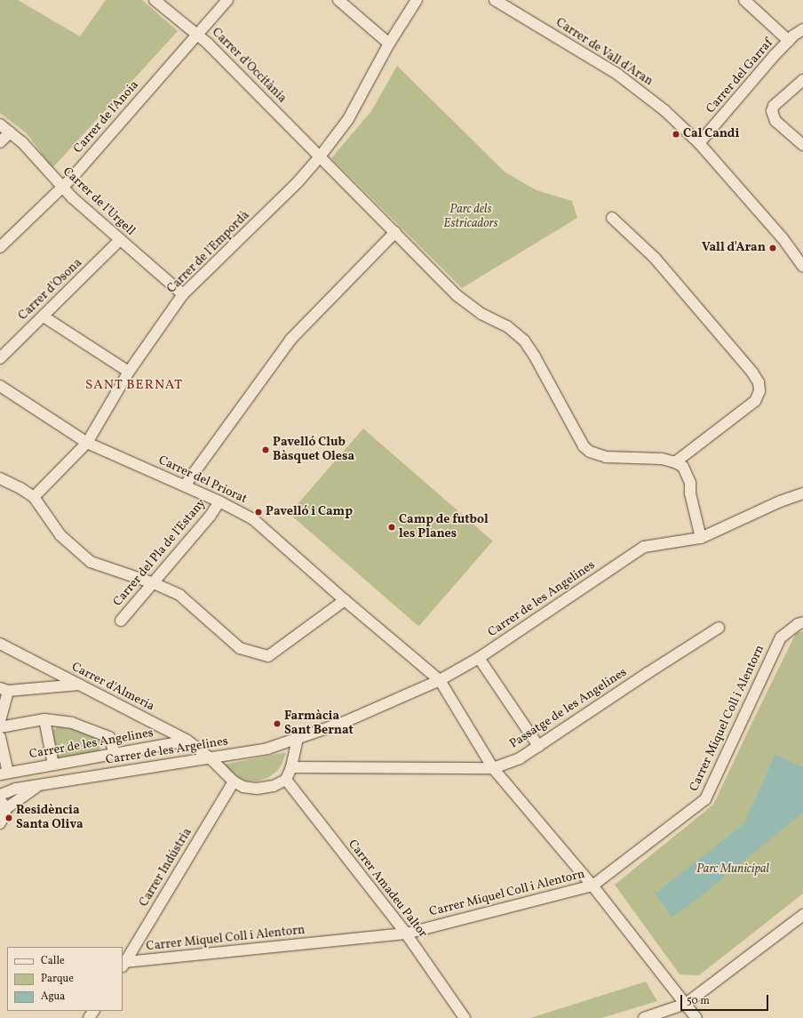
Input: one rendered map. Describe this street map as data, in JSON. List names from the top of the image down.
{
  "streets": {
    "street": [
      "Carrer de Vall d'Aran",
      "Carrer d'Occitània",
      "Carrer del Garraf",
      "Carrer de l'Anoia",
      "Carrer de l'Urgell",
      "Carrer de l'Empordà",
      "Carrer d'Osona",
      "Carrer del Priorat",
      "Carrer del Pla de l'Estany",
      "Carrer de les Angelines",
      "Carrer d'Almeria",
      "Passatge de les Angelines",
      "Carrer Miquel Coll i Alentorn",
      "Carrer de les Argelines",
      "Carrer Indústria",
      "Carrer Amadeu Paltor"
    ]
  },
  "crossings": [
    ["Carrer de Vall d'Aran", "Carrer del Garraf"],
    ["Carrer d'Occitània", "Carrer de l'Anoia"],
    ["Carrer d'Occitània", "Carrer de l'Empordà"],
    ["Carrer de l'Anoia", "Carrer de l'Urgell"],
    ["Carrer de l'Urgell", "Carrer de l'Empordà"],
    ["Carrer de l'Urgell", "Carrer d'Osona"],
    ["Carrer de l'Empordà", "Carrer del Priorat"],
    ["Carrer del Priorat", "Carrer del Pla de l'Estany"],
    ["Carrer del Priorat", "Carrer de les Angelines"],
    ["Carrer del Priorat", "Passatge de les Angelines"],
    ["Carrer del Priorat", "Carrer Miquel Coll i Alentorn"],
    ["Carrer de les Angelines", "Carrer d'Almeria"],
    ["Carrer de les Angelines", "Carrer de les Argelines"],
    ["Carrer d'Almeria", "Carrer de les Argelines"],
    ["Carrer d'Almeria", "Carrer Indústria"],
    ["Carrer Miquel Coll i Alentorn", "Carrer Indústria"],
    ["Carrer Miquel Coll i Alentorn", "Carrer Amadeu Paltor"]
  ],
  "districts": ["SANT BERNAT"],
  "parks": ["Parc dels Estricadors", "Parc Municipal"],
  "places": [
    "Cal Candi",
    "Vall d'Aran",
    "Pavelló Club Bàsquet Olesa",
    "Pavelló i Camp",
    "Camp de futbol les Planes",
    "Farmàcia Sant Bernat",
    "Residència Santa Oliva"
  ],
  "legend": ["Calle", "Parque", "Agua"],
  "scale_bar": "50 m"
}
